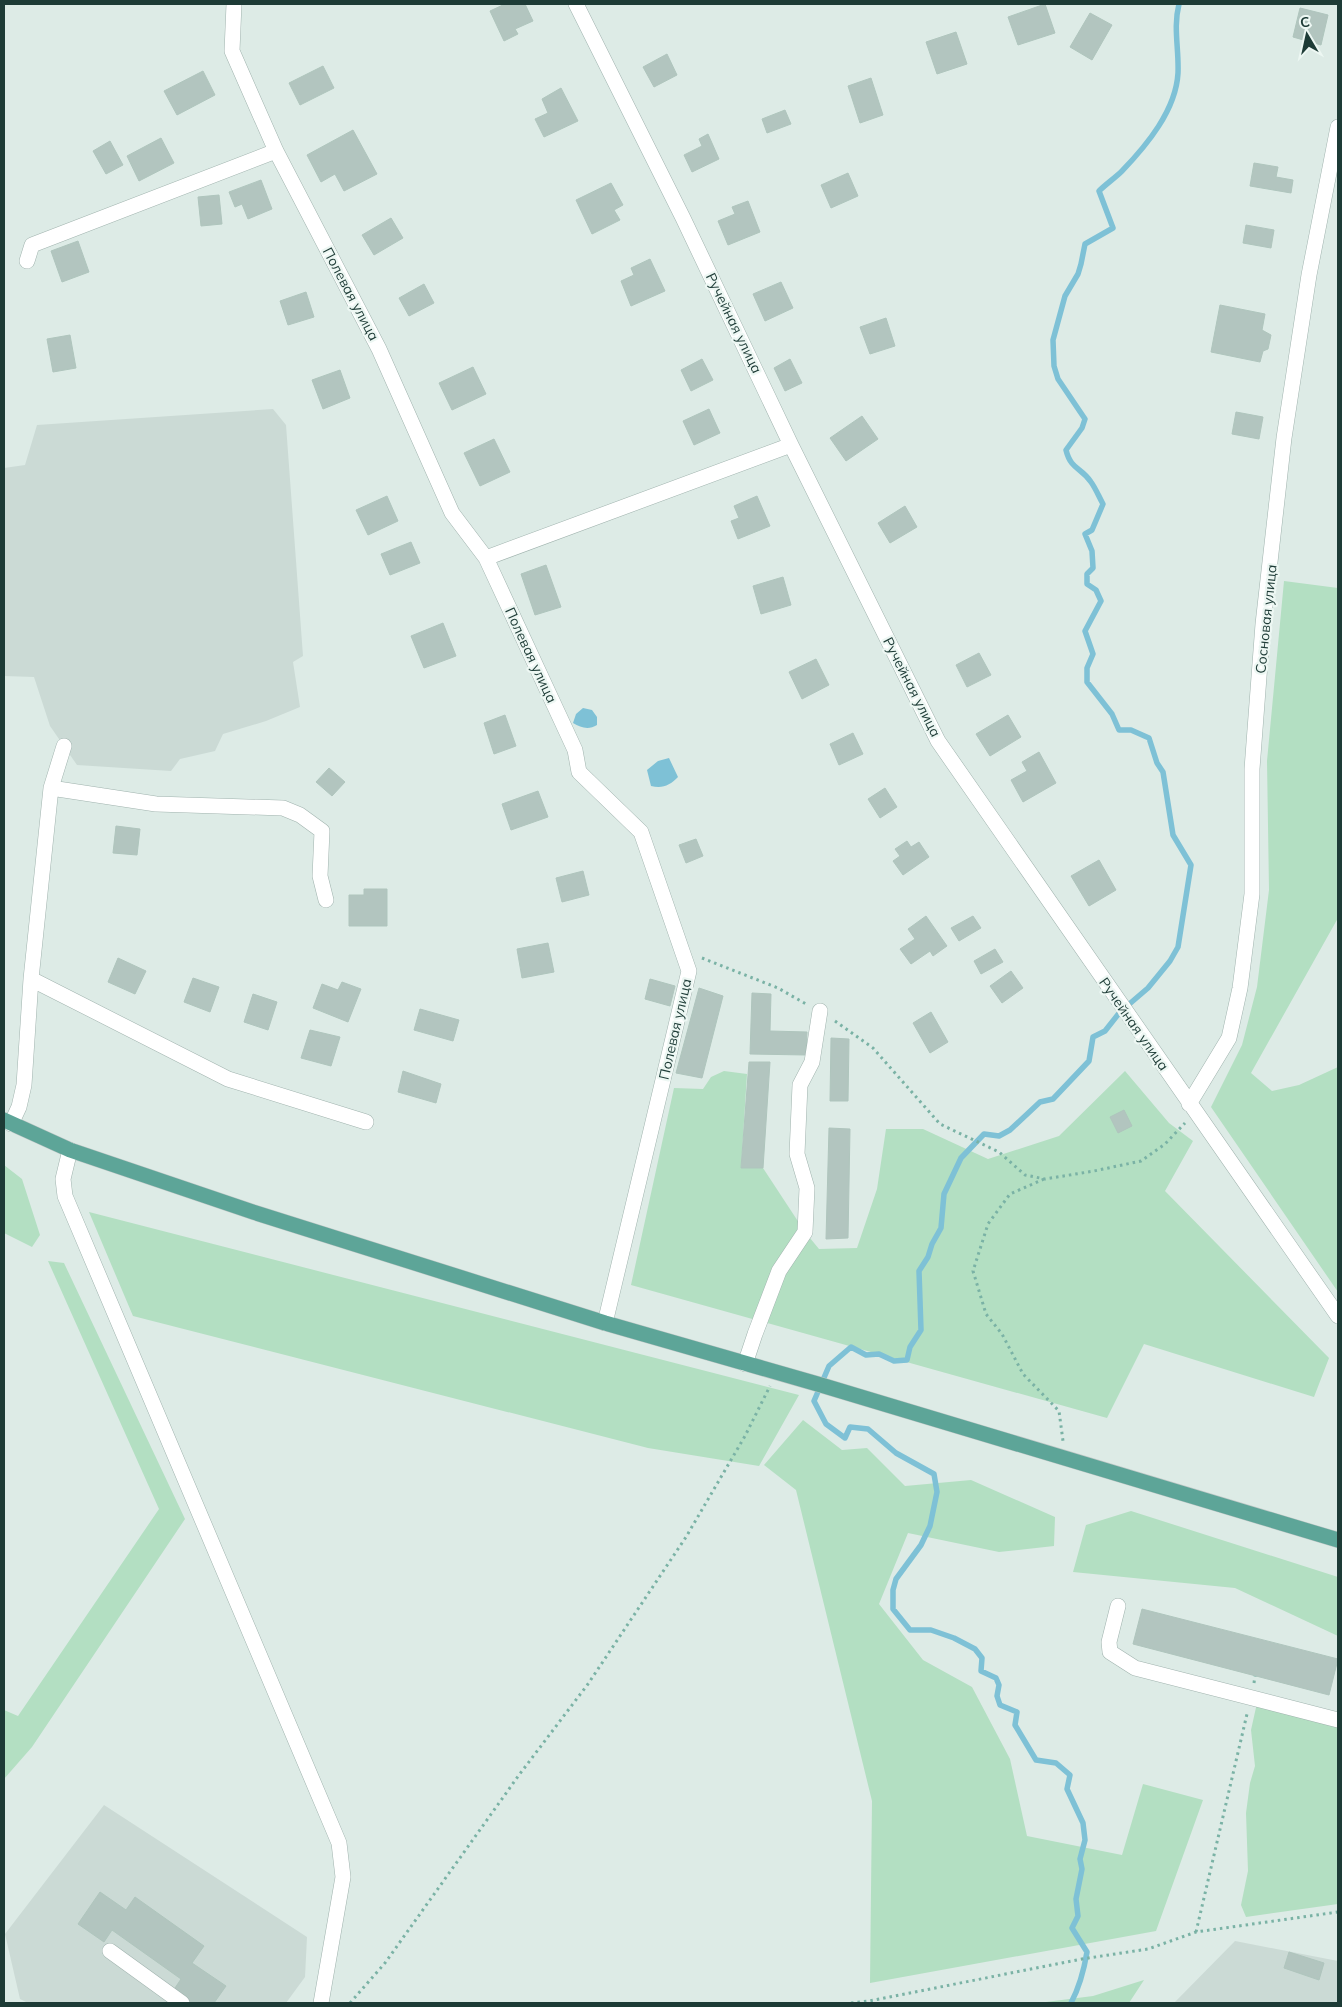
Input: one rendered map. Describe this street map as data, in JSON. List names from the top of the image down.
{
  "streets": {
    "street": ["Полевая улица", "Ручейная улица", "Сосновая улица"]
  },
  "crossings": [
    ["Ручейная улица", "Сосновая улица"]
  ],
  "north": "top"
}
